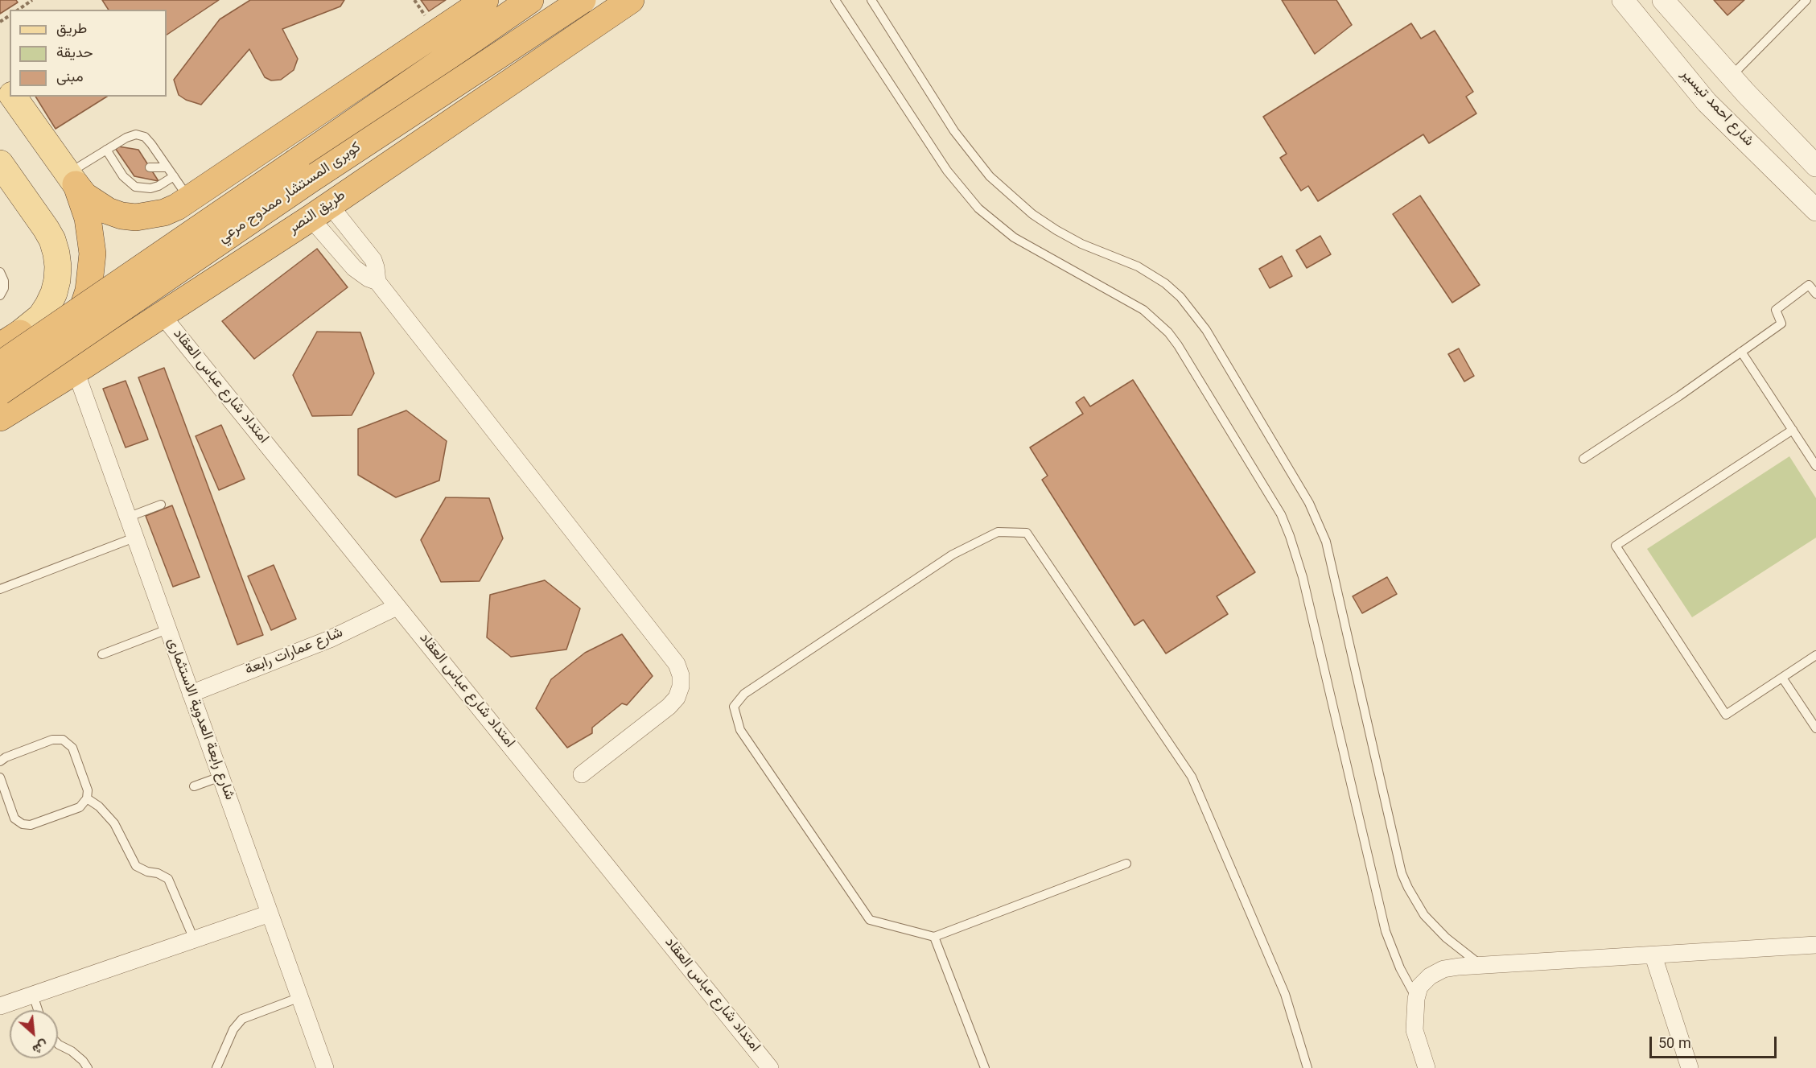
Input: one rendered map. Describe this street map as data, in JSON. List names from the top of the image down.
{
  "streets": {
    "highway": ["كوبرى المستشار ممدوح مرعي", "طريق النصر"],
    "street": [
      "شارع احمد تيسير",
      "امتداد شارع عباس العقاد",
      "شارع عمارات رابعة",
      "شارع رابعة العدوية الاستثمارى"
    ]
  },
  "crossings": [
    ["كوبرى المستشار ممدوح مرعي", "طريق النصر"],
    ["طريق النصر", "امتداد شارع عباس العقاد"],
    ["طريق النصر", "شارع رابعة العدوية الاستثمارى"],
    ["امتداد شارع عباس العقاد", "شارع عمارات رابعة"],
    ["شارع عمارات رابعة", "شارع رابعة العدوية الاستثمارى"]
  ],
  "legend": ["طريق", "حديقة", "مبنى"],
  "scale_bar": "50 m",
  "north": "bottom right"
}
